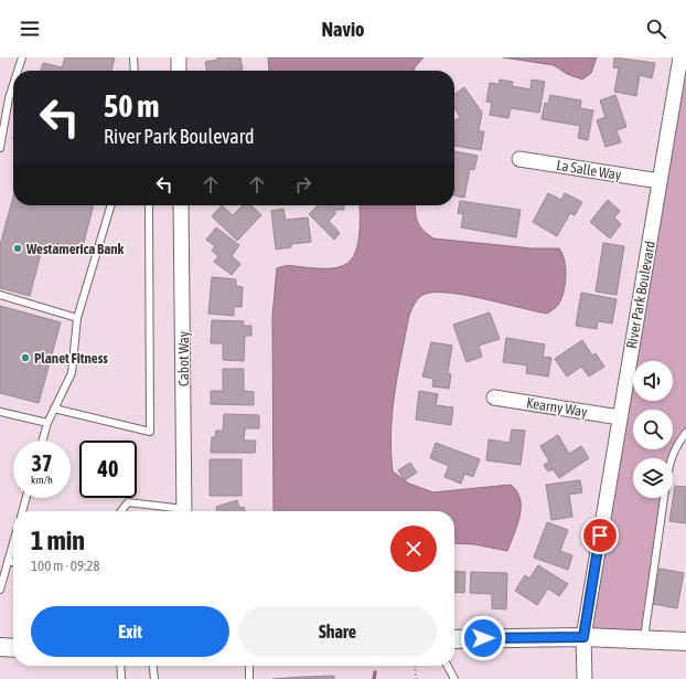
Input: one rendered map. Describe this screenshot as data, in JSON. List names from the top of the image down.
{
  "streets": {
    "street": [
      "La Salle Way",
      "River Park Boulevard",
      "Cabot Way",
      "Kearny Way"
    ]
  },
  "crossings": [
    ["La Salle Way", "River Park Boulevard"],
    ["River Park Boulevard", "Kearny Way"]
  ],
  "places": ["Westamerica Bank", "Planet Fitness"],
  "page": {
    "header": "Navio",
    "turn": ["50 m", "River Park Boulevard"],
    "speed": "37 km/h",
    "limit": "40",
    "heading": ["1 min", "100 m · 09:28"],
    "buttons": ["Exit", "Share"]
  }
}
